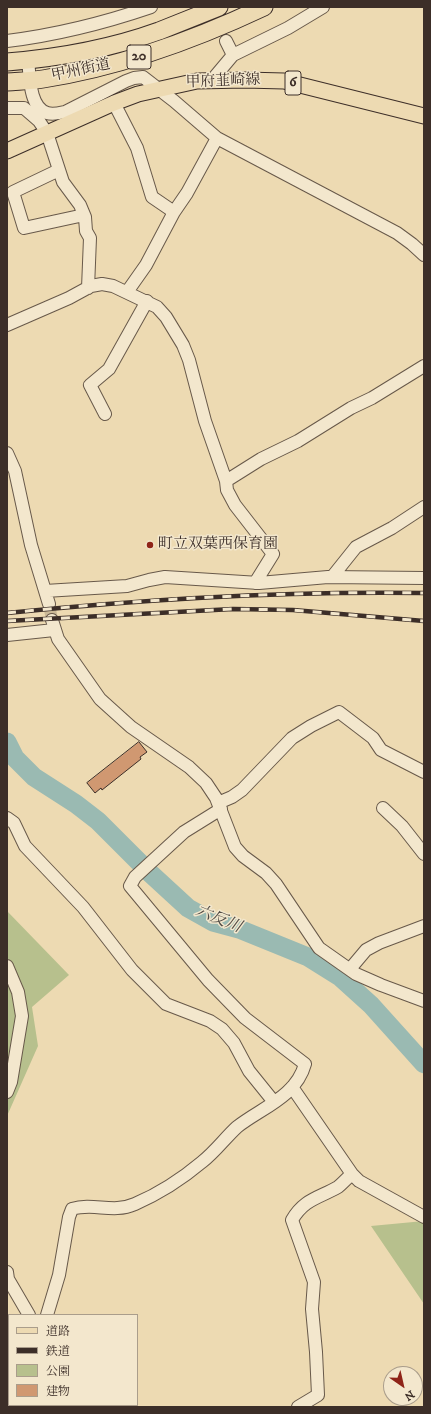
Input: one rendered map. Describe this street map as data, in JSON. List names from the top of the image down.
{
  "streets": {
    "highway": ["20", "甲州街道"],
    "main road": ["甲府韮崎線", "6"]
  },
  "water": ["六反川"],
  "places": ["町立双葉西保育園"],
  "legend": [
    "道路",
    "鉄道",
    "公園",
    "建物"
  ],
  "north": "bottom right"
}
